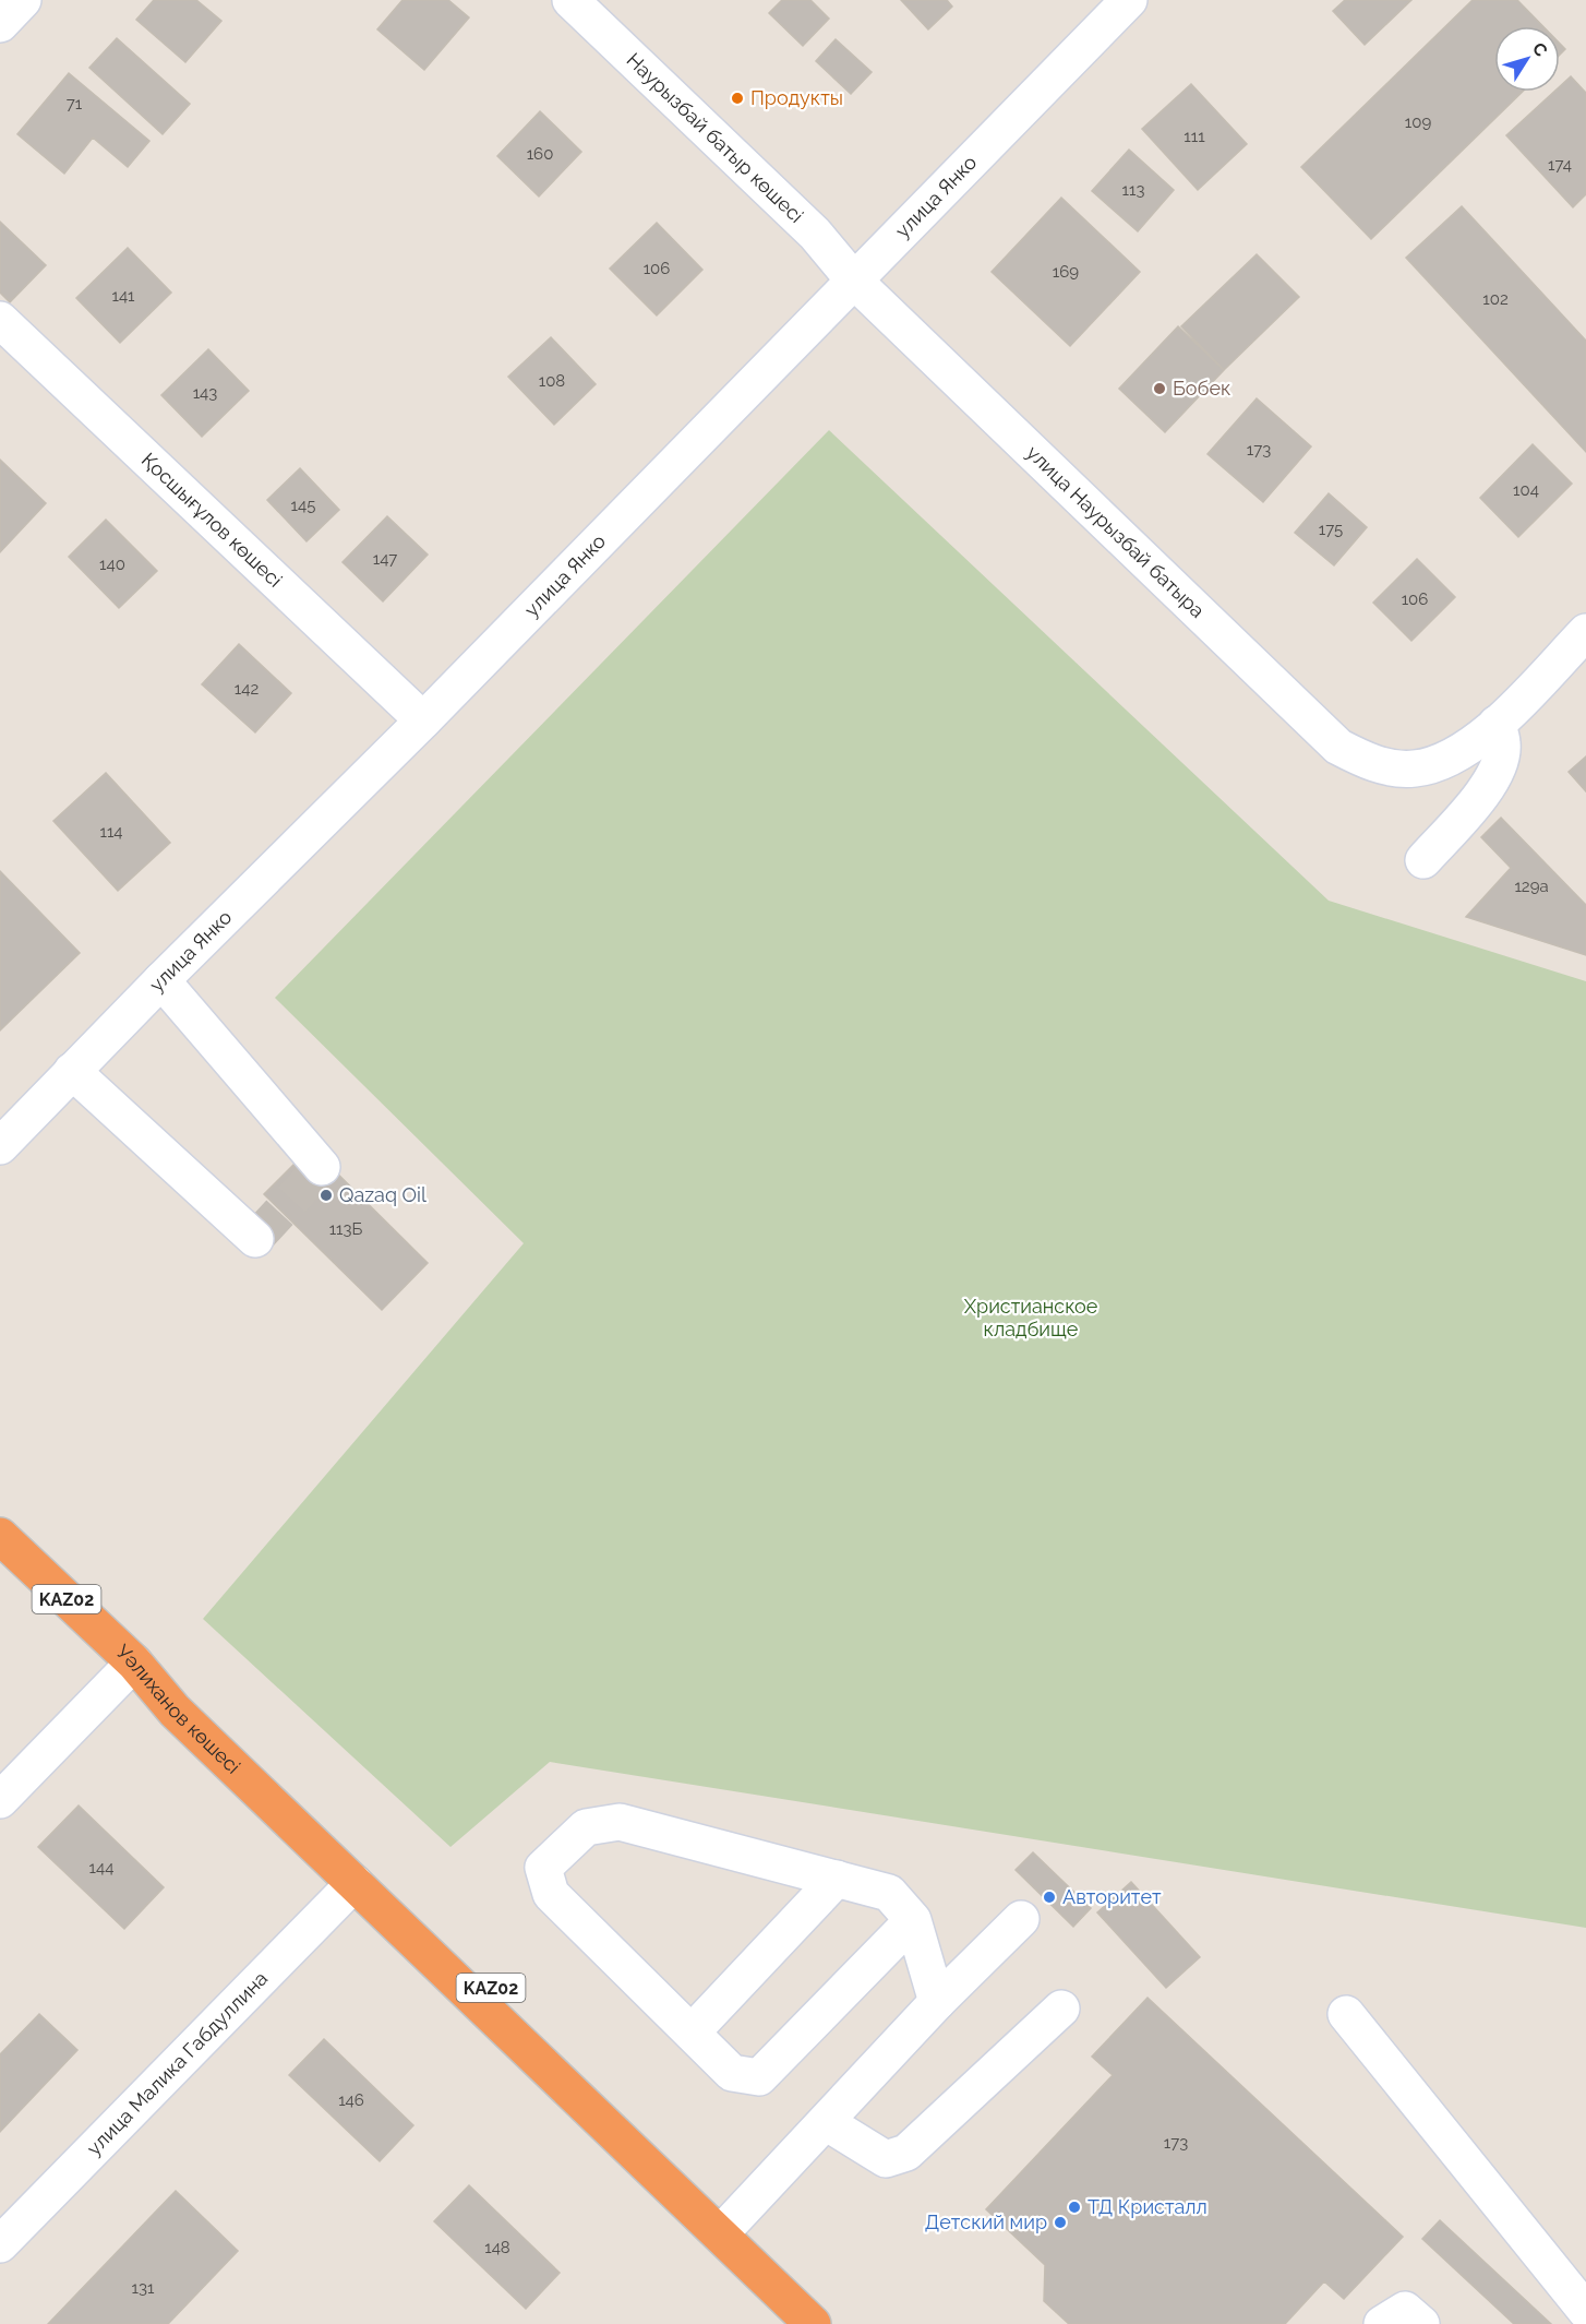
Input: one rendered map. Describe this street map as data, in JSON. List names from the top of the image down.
{
  "streets": {
    "highway": ["KАZ02", "Уәлиханов көшесі"],
    "street": [
      "Наурызбай батыр көшесі",
      "улица Янко",
      "Қосшығұлов көшесі",
      "улица Наурызбай батыра",
      "улица Малика Габдуллина"
    ]
  },
  "crossings": [
    ["Наурызбай батыр көшесі", "улица Янко"],
    ["Наурызбай батыр көшесі", "улица Наурызбай батыра"],
    ["улица Янко", "Қосшығұлов көшесі"],
    ["улица Янко", "улица Наурызбай батыра"],
    ["KАZ02", "Уәлиханов көшесі"],
    ["KАZ02", "улица Малика Габдуллина"],
    ["Уәлиханов көшесі", "улица Малика Габдуллина"]
  ],
  "parks": ["Христианское кладбище"],
  "places": [
    "Продукты",
    "Бобек",
    "Qazaq Oil",
    "Авторитет",
    "ТД Кристалл",
    "Детский мир"
  ],
  "house_numbers": [
    "71",
    "109",
    "111",
    "160",
    "174",
    "113",
    "106",
    "169",
    "141",
    "102",
    "108",
    "143",
    "173",
    "104",
    "145",
    "175",
    "147",
    "140",
    "106",
    "142",
    "114",
    "129а",
    "113Б",
    "144",
    "146",
    "173",
    "148",
    "131"
  ],
  "north": "top right"
}
